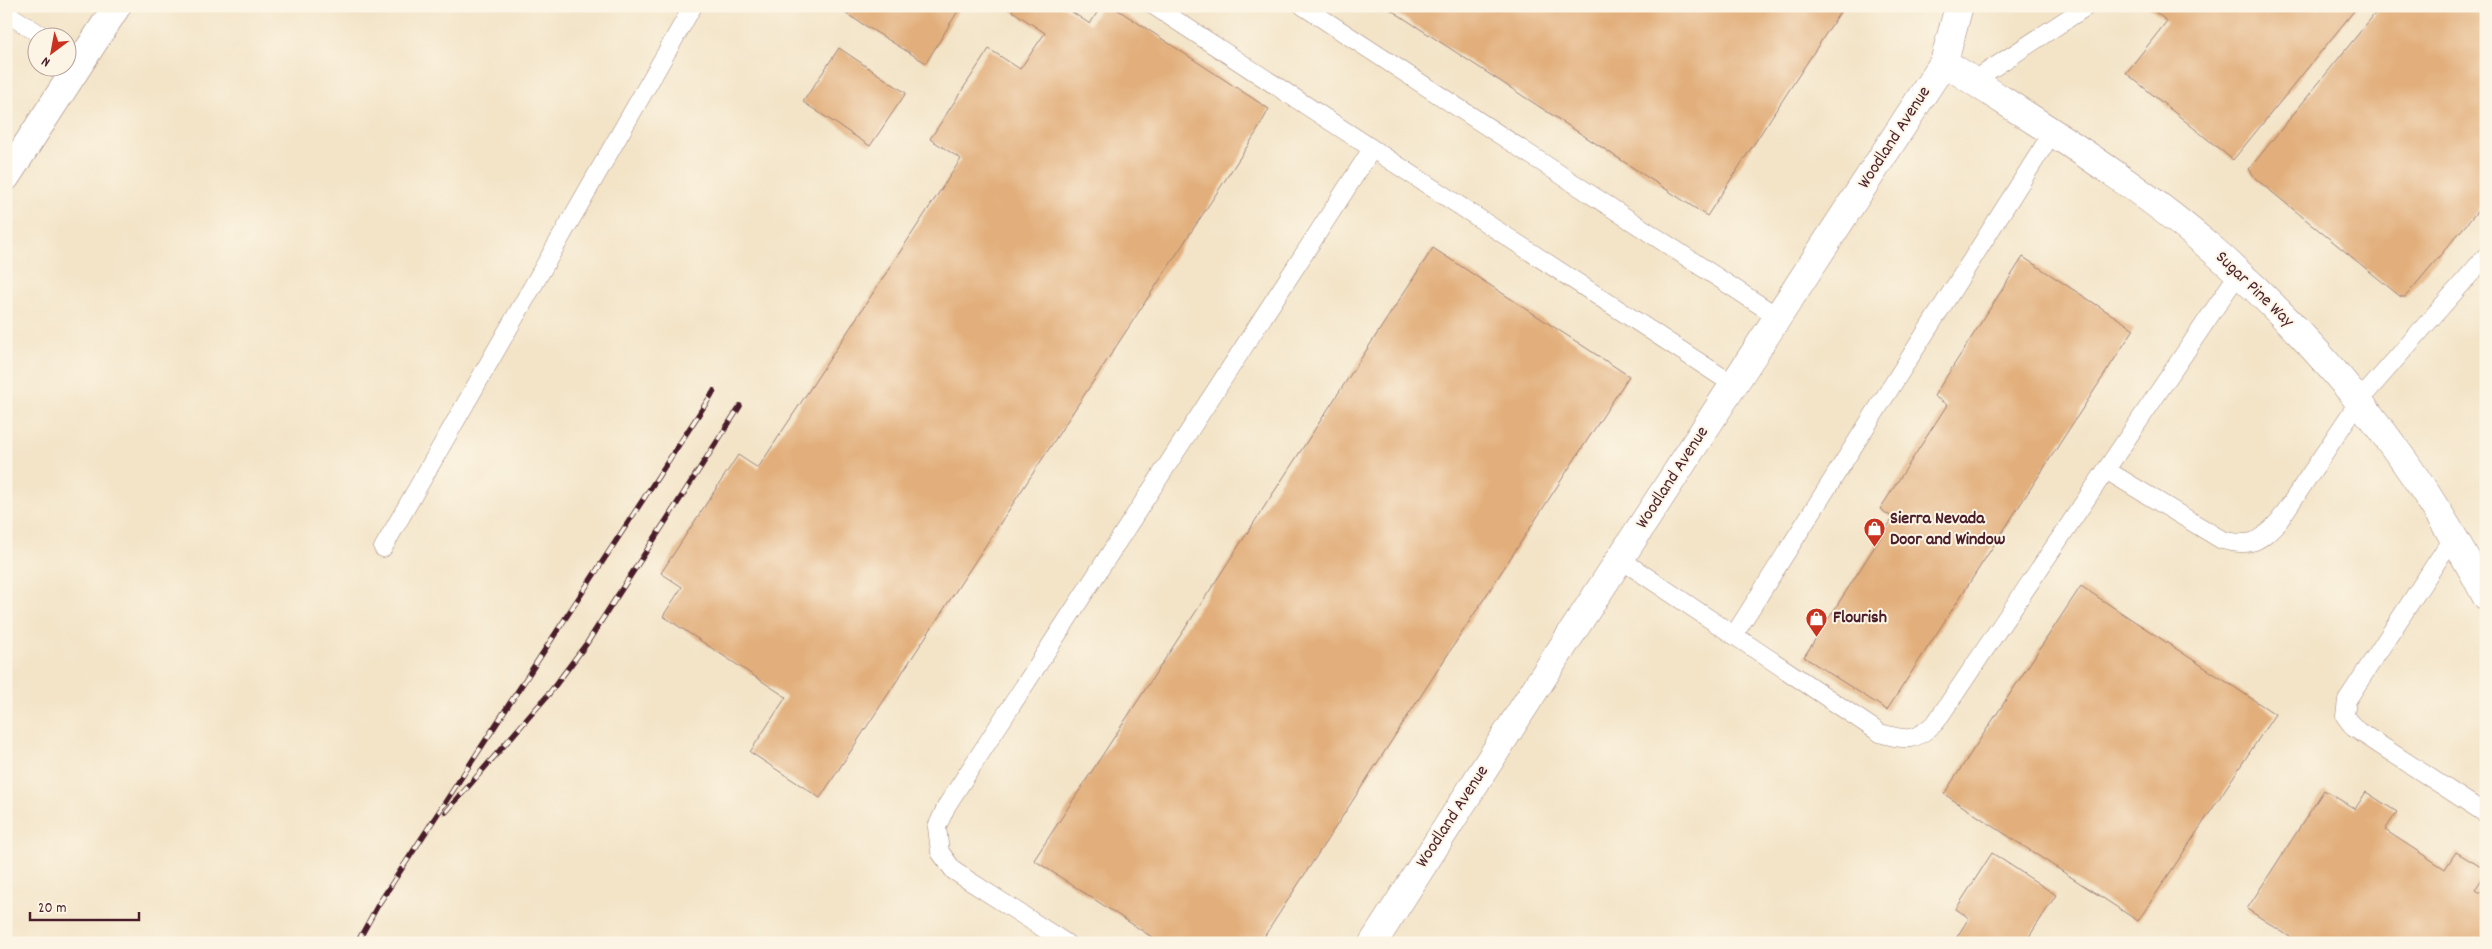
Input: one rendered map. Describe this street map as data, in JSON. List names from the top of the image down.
{
  "streets": {
    "street": ["Woodland Avenue", "Sugar Pine Way"]
  },
  "crossings": [
    ["Woodland Avenue", "Sugar Pine Way"]
  ],
  "places": {
    "shop": ["Sierra Nevada Door and Window", "Flourish"]
  },
  "scale_bar": "20 m",
  "north": "bottom left"
}
